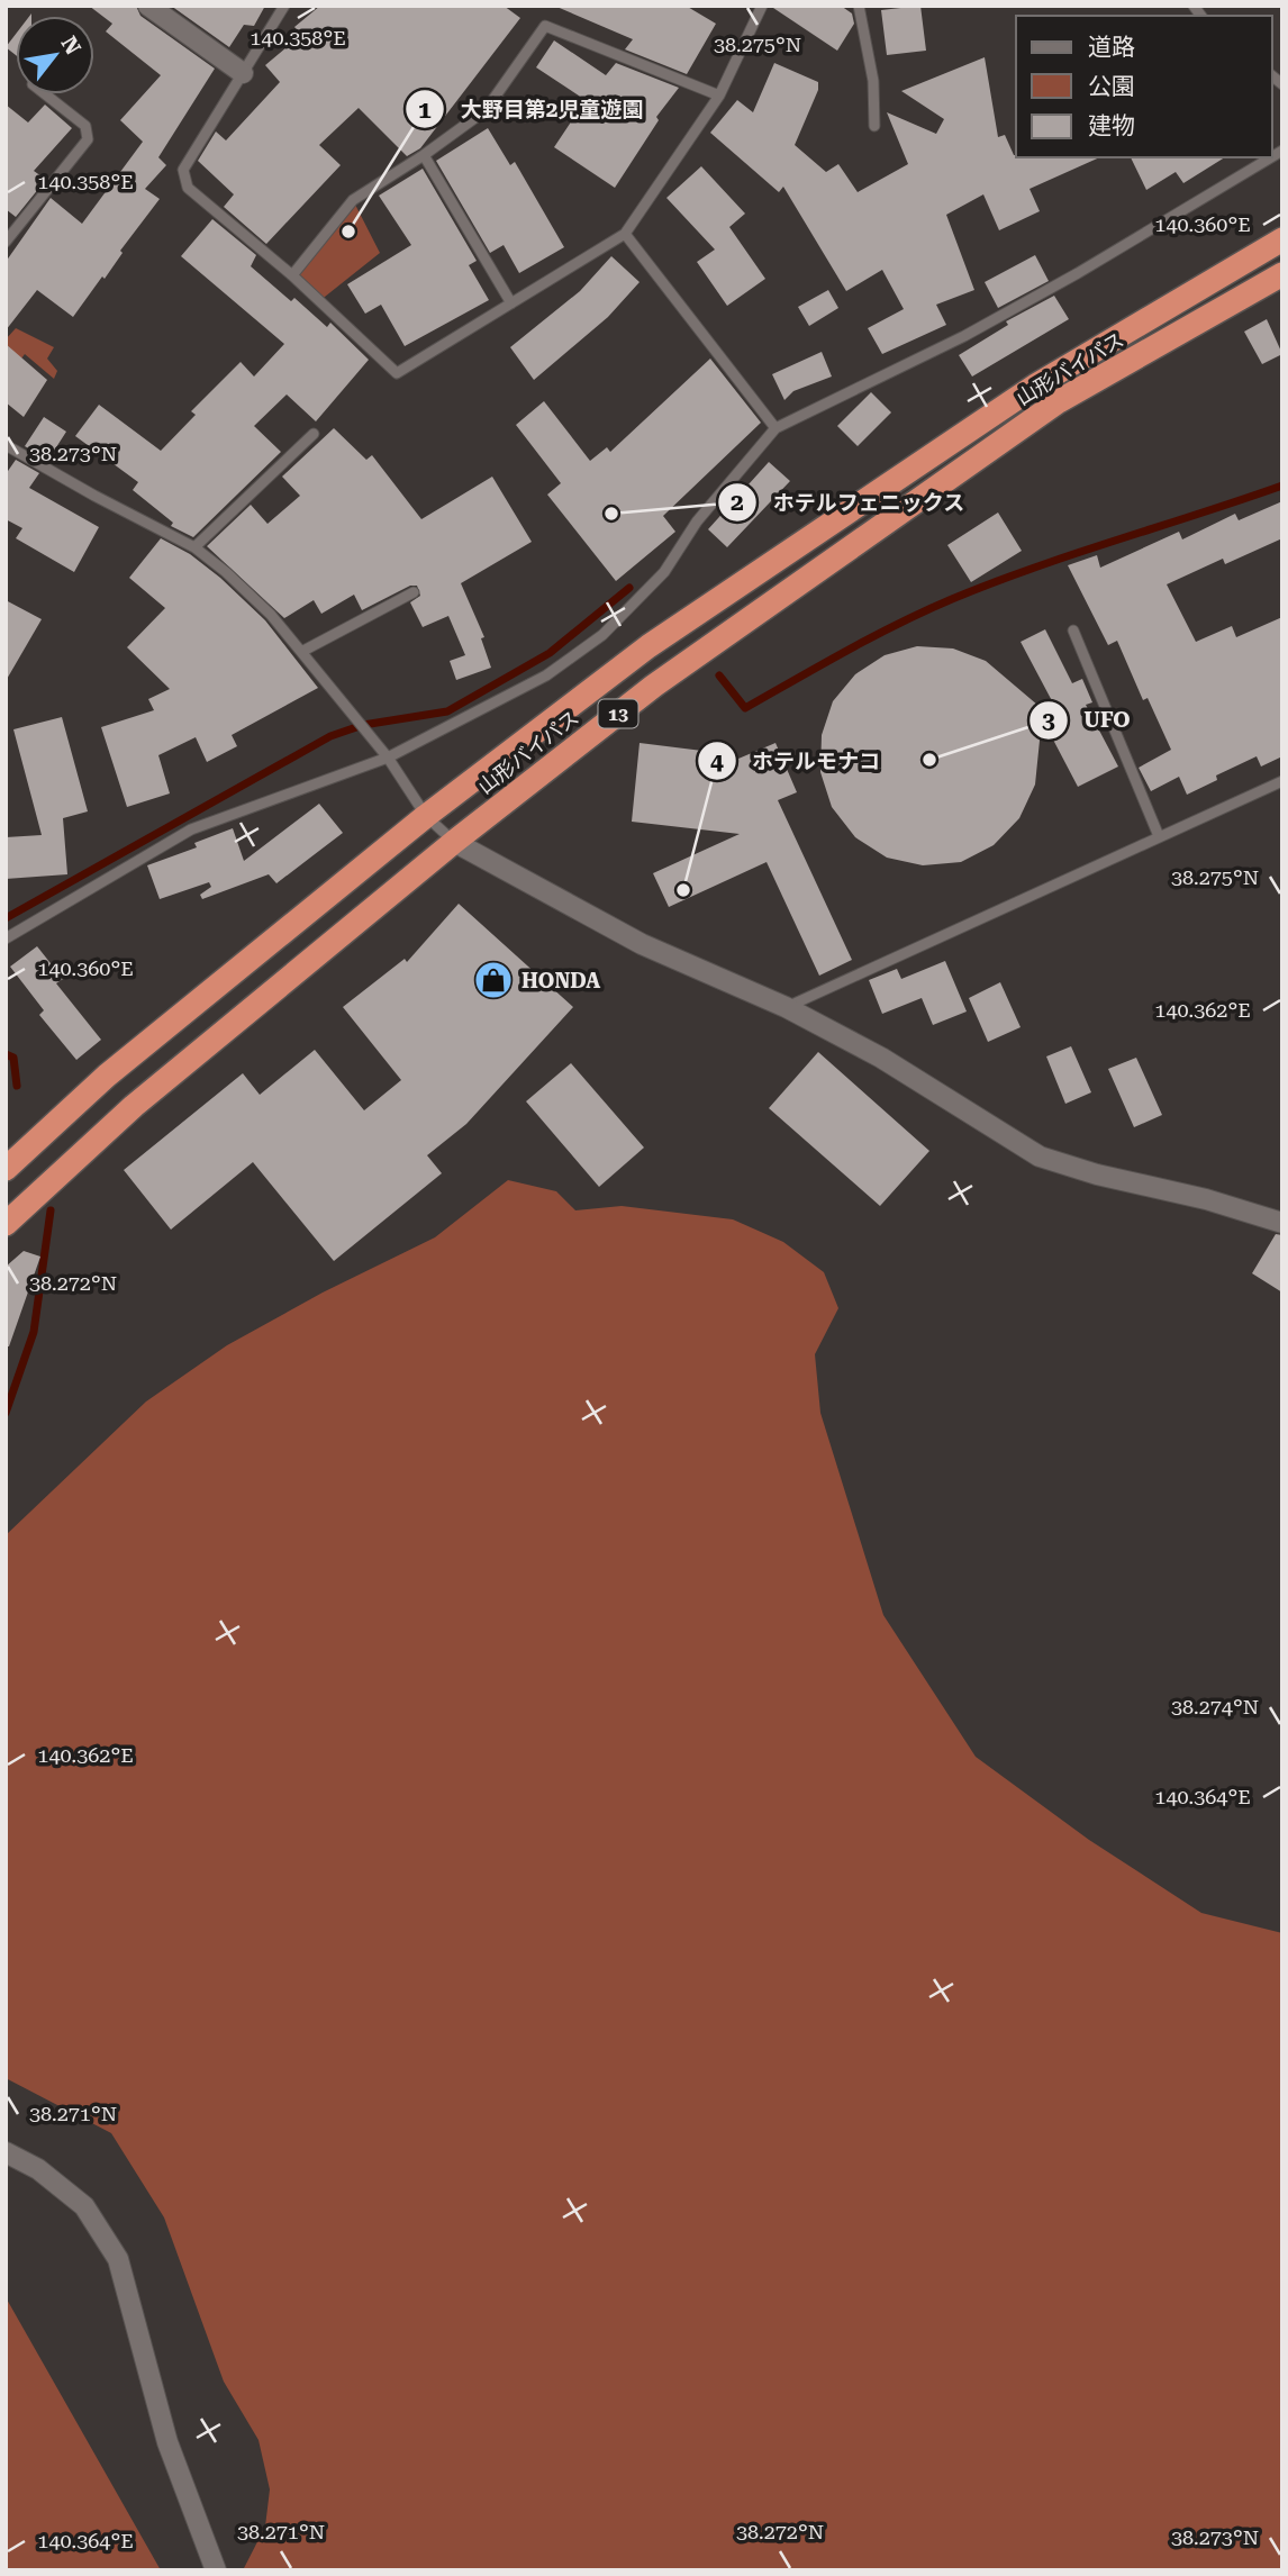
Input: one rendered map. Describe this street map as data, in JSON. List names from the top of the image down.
{
  "streets": {
    "highway": ["山形バイパス", "13"]
  },
  "places": {
    "other": [
      "大野目第2児童遊園",
      "ホテルフェニックス",
      "UFO",
      "ホテルモナコ"
    ],
    "shop": ["HONDA"]
  },
  "legend": ["道路", "公園", "建物"],
  "north": "top right",
  "coordinates": [
    "140.358°E",
    "38.275°N",
    "140.360°E",
    "38.273°N",
    "140.362°E",
    "38.272°N",
    "38.274°N",
    "140.364°E",
    "38.271°N"
  ]
}
